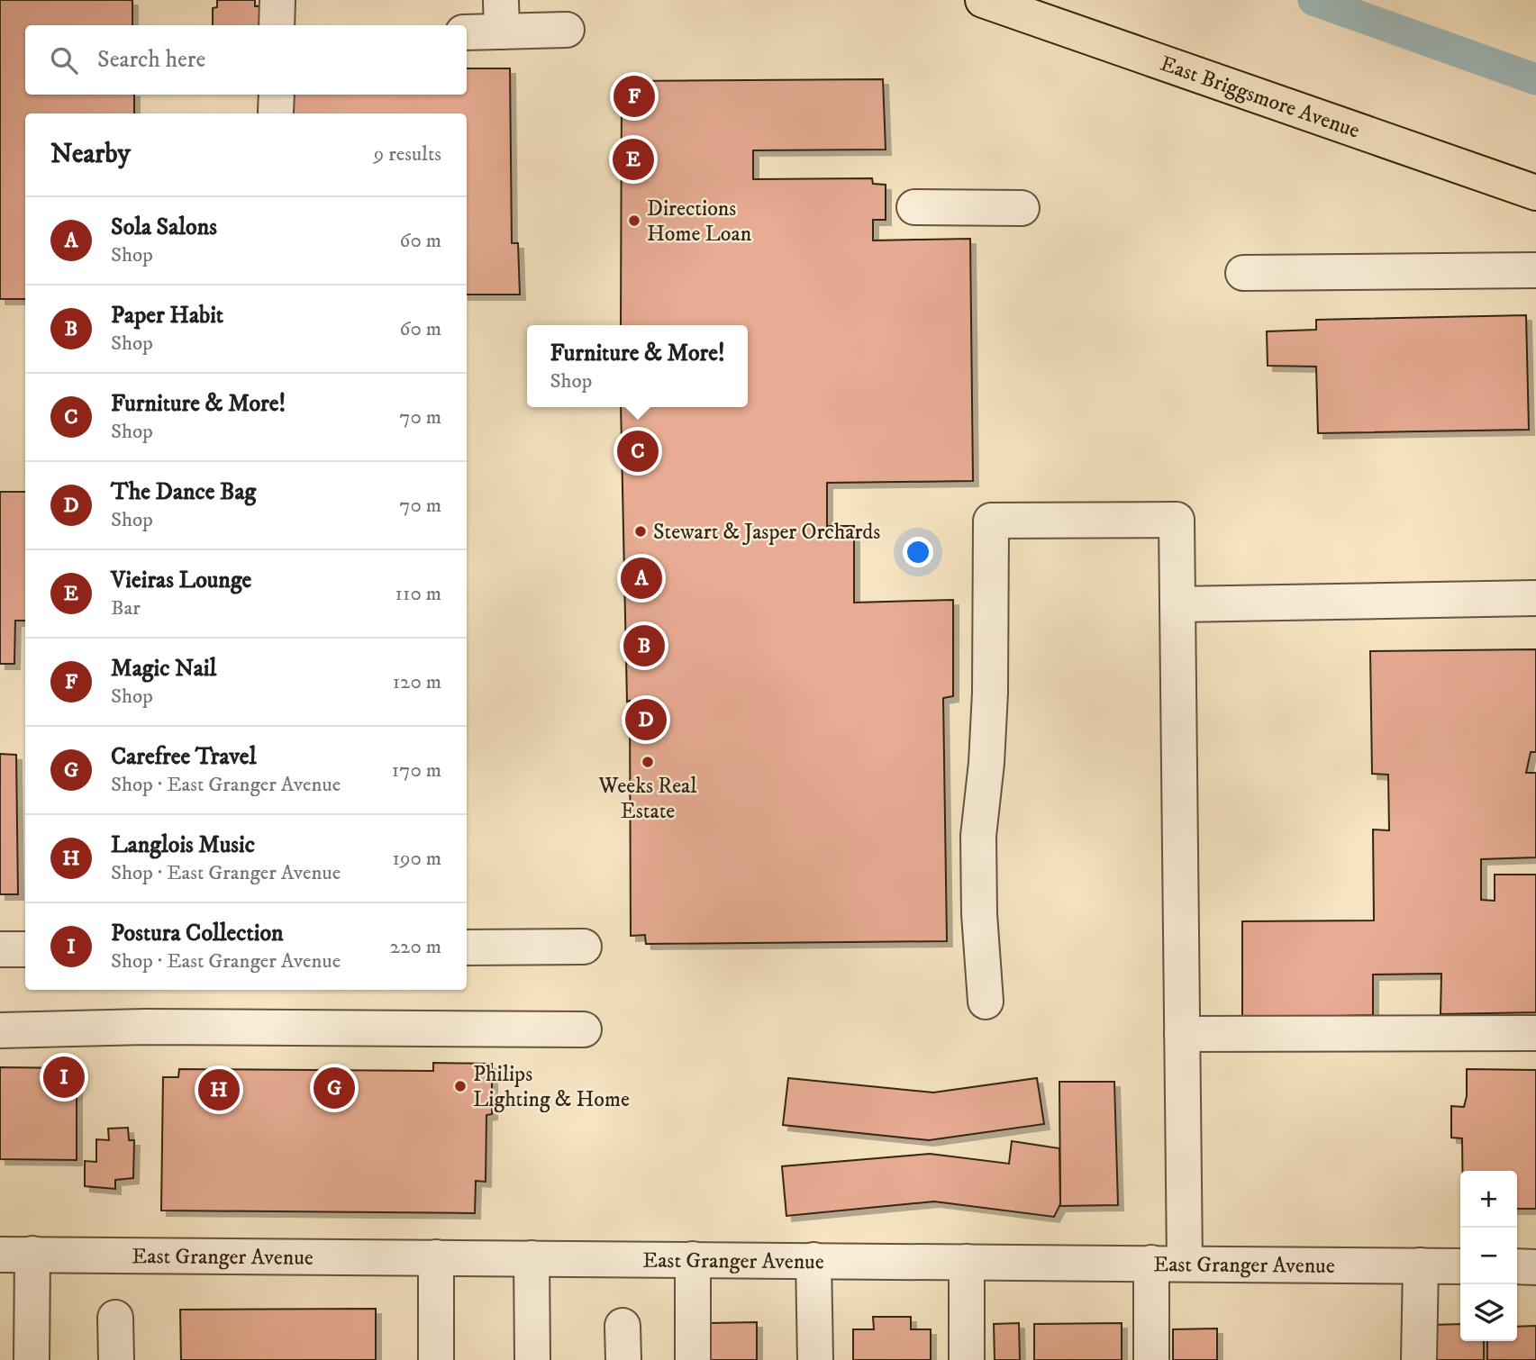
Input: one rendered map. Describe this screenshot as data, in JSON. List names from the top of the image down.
{
  "streets": {
    "main road": ["East Briggsmore Avenue"],
    "street": ["East Granger Avenue"]
  },
  "places": [
    "Directions Home Loan",
    "Stewart & Jasper Orchards",
    "Weeks Real Estate",
    "Philips Lighting & Home"
  ],
  "page": {
    "search": "Search here",
    "pins": [
      "F",
      "E",
      "C",
      "A",
      "B",
      "D",
      "I",
      "G",
      "H"
    ],
    "heading": ["Nearby", "9 results"],
    "list": [
      {
        "mark": "A",
        "name": "Sola Salons",
        "note": "Shop",
        "value": "60 m"
      },
      {
        "mark": "B",
        "name": "Paper Habit",
        "note": "Shop",
        "value": "60 m"
      },
      {
        "mark": "C",
        "name": "Furniture & More!",
        "note": "Shop",
        "value": "70 m"
      },
      {
        "mark": "D",
        "name": "The Dance Bag",
        "note": "Shop",
        "value": "70 m"
      },
      {
        "mark": "E",
        "name": "Vieiras Lounge",
        "note": "Bar",
        "value": "110 m"
      },
      {
        "mark": "F",
        "name": "Magic Nail",
        "note": "Shop",
        "value": "120 m"
      },
      {
        "mark": "G",
        "name": "Carefree Travel",
        "note": "Shop · East Granger Avenue",
        "value": "170 m"
      },
      {
        "mark": "H",
        "name": "Langlois Music",
        "note": "Shop · East Granger Avenue",
        "value": "190 m"
      },
      {
        "mark": "I",
        "name": "Postura Collection",
        "note": "Shop · East Granger Avenue",
        "value": "220 m"
      }
    ],
    "popup": ["Furniture & More!", "Shop"],
    "map_buttons": ["+", "−"]
  }
}
